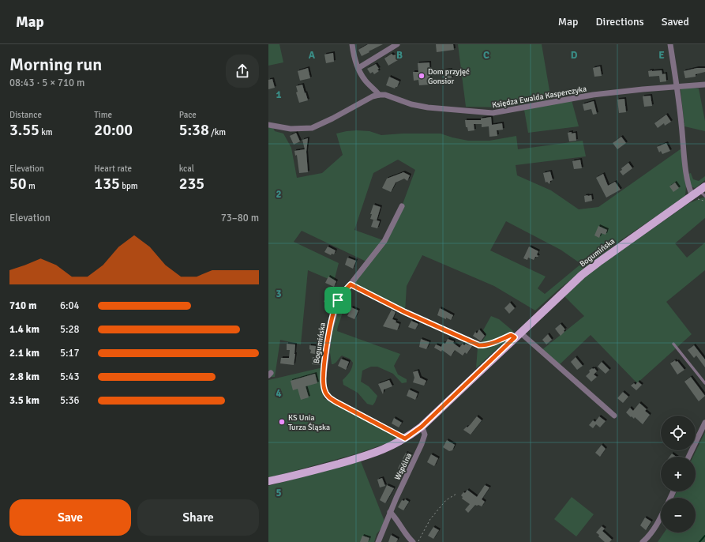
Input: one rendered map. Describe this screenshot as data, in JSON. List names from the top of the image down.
{
  "streets": {
    "main road": ["Bogumińska"],
    "street": ["Księdza Ewalda Kasperczyka", "Wspólna"]
  },
  "crossings": [
    ["Księdza Ewalda Kasperczyka", "Bogumińska"],
    ["Bogumińska", "Wspólna"]
  ],
  "places": ["Dom przyjęć Gonsior", "KS Unia Turza Śląska"],
  "page": {
    "header": "Map",
    "nav": ["Map", "Directions", "Saved"],
    "heading": ["Morning run", "08:43 · 5 × 710 m"],
    "stats": [
      ["Distance", "3.55 km"],
      ["Time", "20:00"],
      ["Pace", "5:38 /km"],
      ["Elevation", "50 m"],
      ["Heart rate", "135 bpm"],
      ["kcal", "235"]
    ],
    "chart": ["Elevation", "73–80 m"],
    "list": [
      {
        "name": "710 m",
        "note": "6:04"
      },
      {
        "name": "1.4 km",
        "note": "5:28"
      },
      {
        "name": "2.1 km",
        "note": "5:17"
      },
      {
        "name": "2.8 km",
        "note": "5:43"
      },
      {
        "name": "3.5 km",
        "note": "5:36"
      }
    ],
    "map_buttons": ["+", "−"],
    "buttons": ["Save", "Share"]
  },
  "grid": {
    "columns": [
      "A",
      "B",
      "C",
      "D",
      "E"
    ],
    "rows": [
      "1",
      "2",
      "3",
      "4",
      "5"
    ]
  }
}
